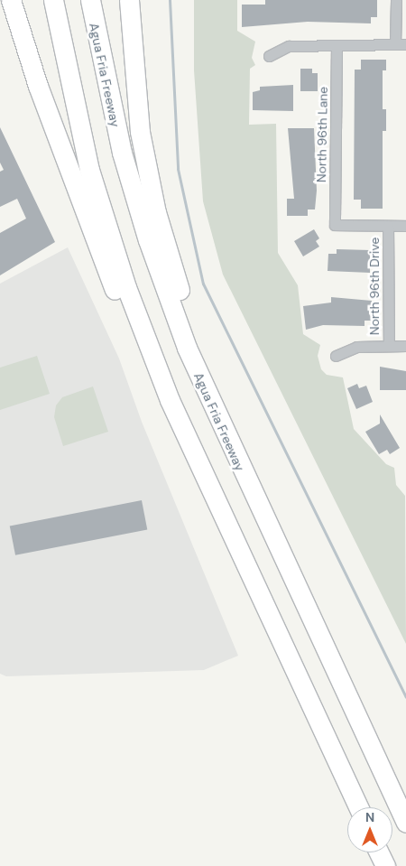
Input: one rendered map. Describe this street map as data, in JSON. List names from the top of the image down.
{
  "streets": {
    "highway": ["Agua Fria Freeway"],
    "street": ["North 96th Lane", "North 96th Drive"]
  },
  "crossings": [
    ["North 96th Lane", "North 96th Drive"]
  ],
  "north": "top"
}
